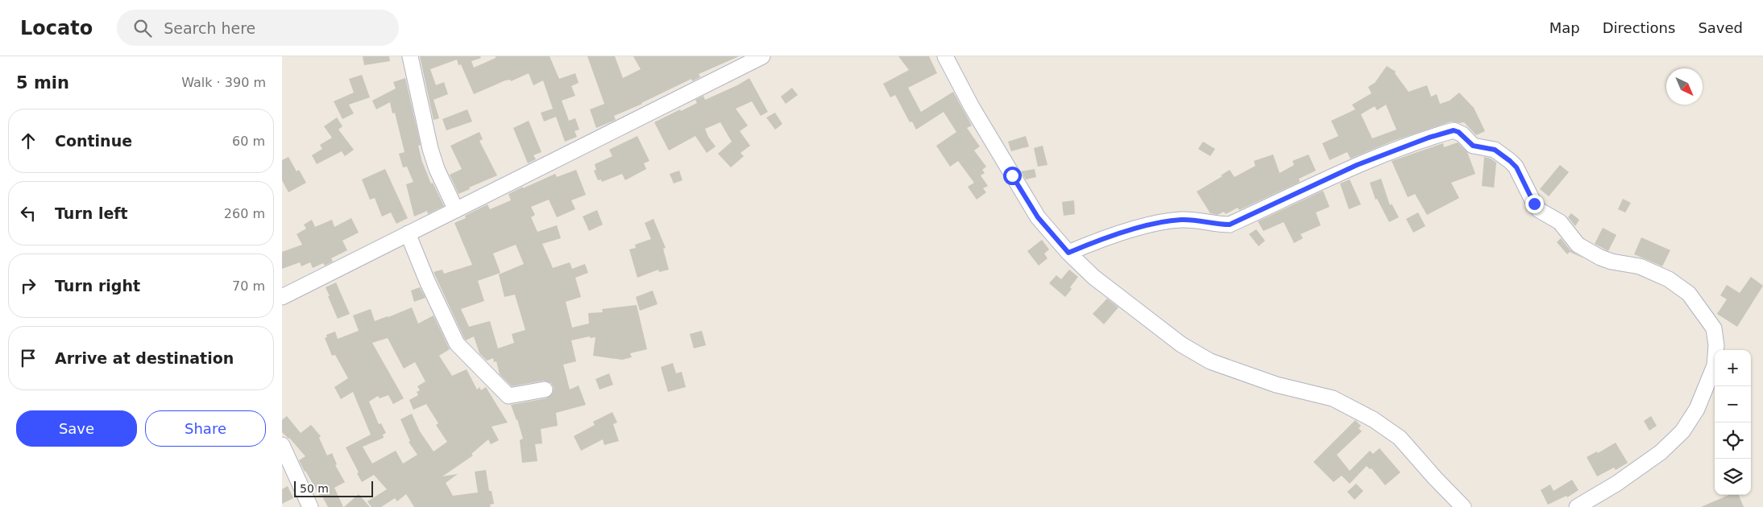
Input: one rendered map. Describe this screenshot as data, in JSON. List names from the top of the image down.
{
  "scale_bar": "50 m",
  "north": "bottom right",
  "page": {
    "header": "Locato",
    "search": "Search here",
    "nav": ["Map", "Directions", "Saved"],
    "heading": ["5 min", "Walk · 390 m"],
    "list": [
      ["Continue", "60 m"],
      ["Turn left", "260 m"],
      ["Turn right", "70 m"],
      "Arrive at destination"
    ],
    "map_buttons": ["+", "−"],
    "buttons": ["Save", "Share"],
    "scale": "50 m"
  }
}
